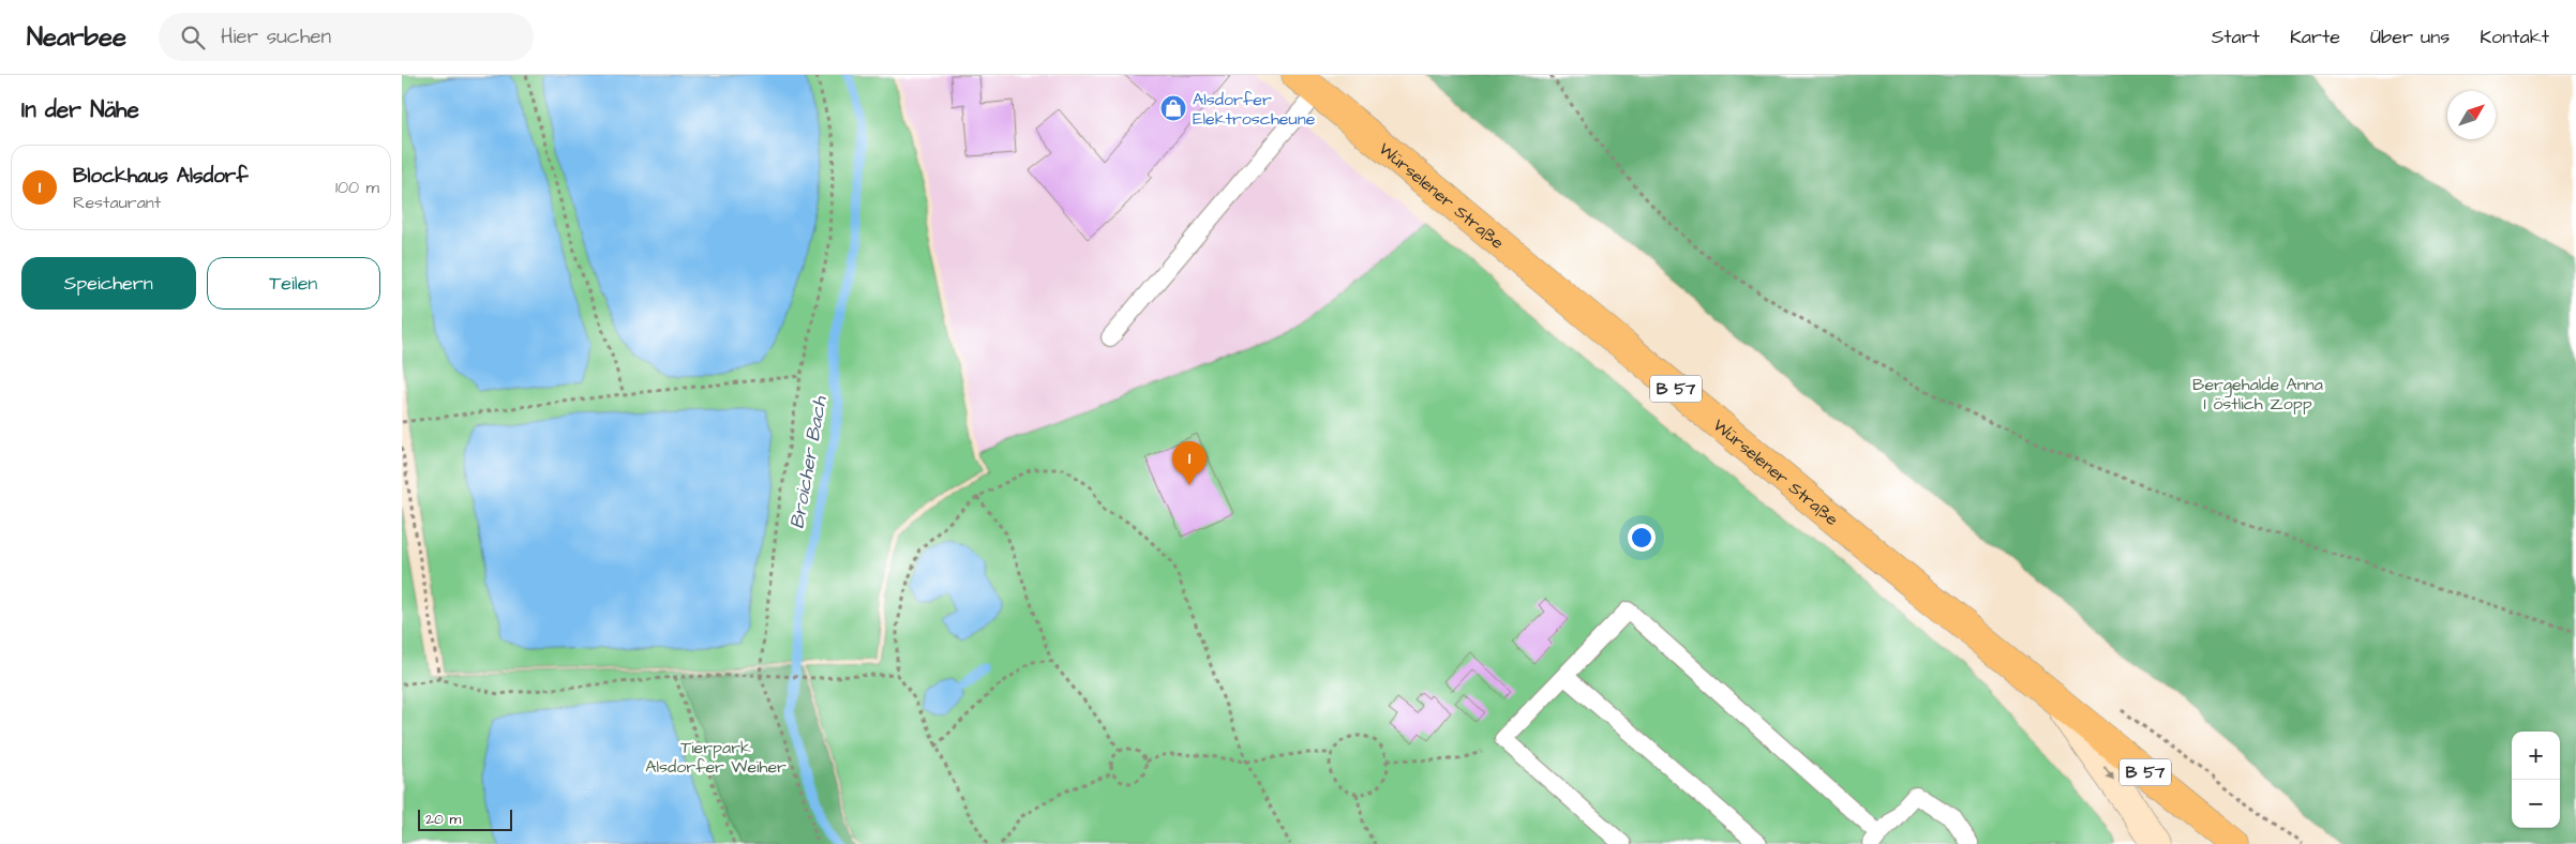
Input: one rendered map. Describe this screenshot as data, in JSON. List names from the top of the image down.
{
  "streets": {
    "main road": ["Würselener Straße", "B 57"]
  },
  "water": ["Broicher Bach"],
  "parks": ["Bergehalde Anna I östlich Zopp", "Tierpark Alsdorfer Weiher"],
  "places": {
    "shop": ["Alsdorfer Elektroscheune"]
  },
  "scale_bar": "20 m",
  "north": "top right",
  "page": {
    "header": "Nearbee",
    "search": "Hier suchen",
    "nav": [
      "Start",
      "Karte",
      "Über uns",
      "Kontakt"
    ],
    "heading": "In der Nähe",
    "list": [
      {
        "mark": "1",
        "name": "Blockhaus Alsdorf",
        "note": "Restaurant",
        "value": "100 m"
      }
    ],
    "buttons": ["Speichern", "Teilen"],
    "pins": "1",
    "map_buttons": ["+", "−"],
    "scale": "20 m"
  }
}
